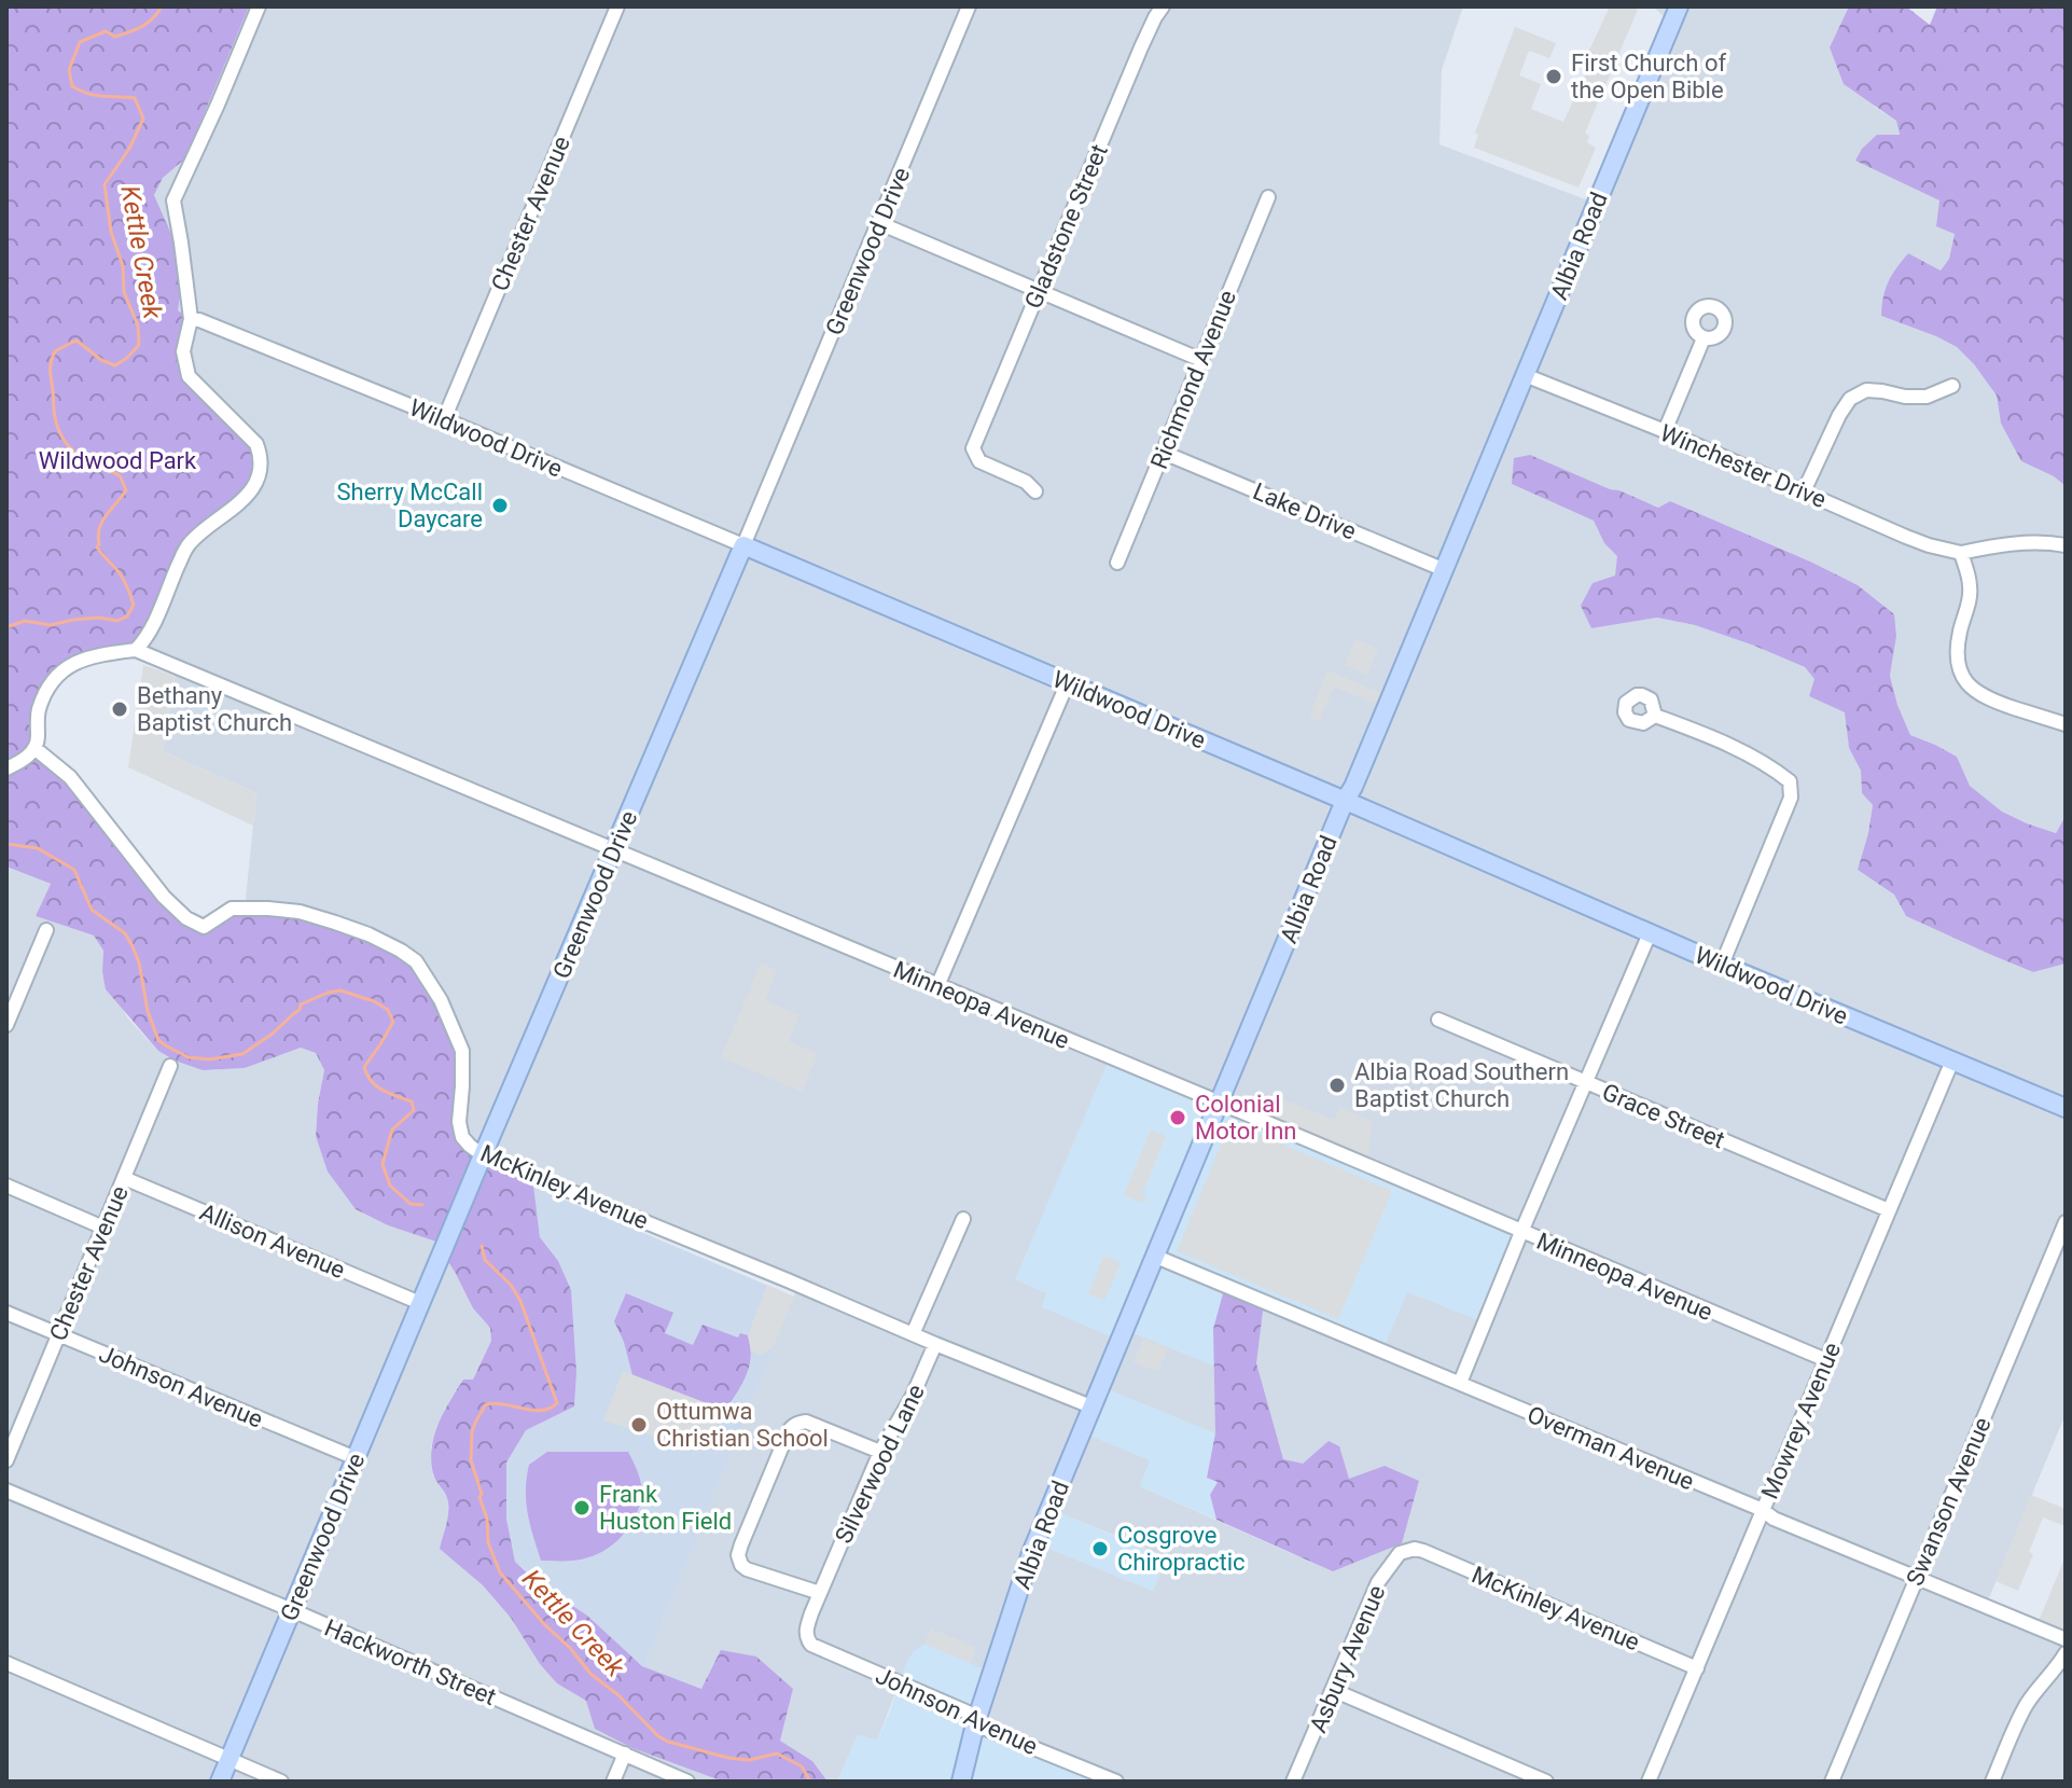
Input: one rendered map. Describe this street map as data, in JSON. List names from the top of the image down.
{
  "streets": {
    "street": [
      "Chester Avenue",
      "Gladstone Street",
      "Albia Road",
      "Greenwood Drive",
      "Richmond Avenue",
      "Wildwood Drive",
      "Winchester Drive",
      "Lake Drive",
      "Minneopa Avenue",
      "Grace Street",
      "McKinley Avenue",
      "Allison Avenue",
      "Johnson Avenue",
      "Mowrey Avenue",
      "Overman Avenue",
      "Silverwood Lane",
      "Swanson Avenue",
      "Asbury Avenue",
      "Hackworth Street"
    ]
  },
  "crossings": [
    ["Chester Avenue", "Wildwood Drive"],
    ["Chester Avenue", "Allison Avenue"],
    ["Chester Avenue", "Johnson Avenue"],
    ["Albia Road", "Wildwood Drive"],
    ["Albia Road", "Winchester Drive"],
    ["Albia Road", "Lake Drive"],
    ["Albia Road", "Minneopa Avenue"],
    ["Albia Road", "McKinley Avenue"],
    ["Albia Road", "Johnson Avenue"],
    ["Albia Road", "Overman Avenue"],
    ["Greenwood Drive", "Wildwood Drive"],
    ["Greenwood Drive", "Minneopa Avenue"],
    ["Greenwood Drive", "McKinley Avenue"],
    ["Greenwood Drive", "Allison Avenue"],
    ["Greenwood Drive", "Johnson Avenue"],
    ["Greenwood Drive", "Hackworth Street"],
    ["Richmond Avenue", "Lake Drive"],
    ["Wildwood Drive", "Mowrey Avenue"],
    ["Minneopa Avenue", "Mowrey Avenue"],
    ["Grace Street", "Mowrey Avenue"],
    ["McKinley Avenue", "Mowrey Avenue"],
    ["McKinley Avenue", "Silverwood Lane"],
    ["McKinley Avenue", "Asbury Avenue"],
    ["Johnson Avenue", "Silverwood Lane"],
    ["Mowrey Avenue", "Overman Avenue"],
    ["Overman Avenue", "Swanson Avenue"]
  ],
  "water": ["Kettle Creek"],
  "parks": ["Wildwood Park"],
  "places": [
    "First Church of the Open Bible",
    "Sherry McCall Daycare",
    "Bethany Baptist Church",
    "Albia Road Southern Baptist Church",
    "Colonial Motor Inn",
    "Ottumwa Christian School",
    "Frank Huston Field",
    "Cosgrove Chiropractic"
  ]
}
